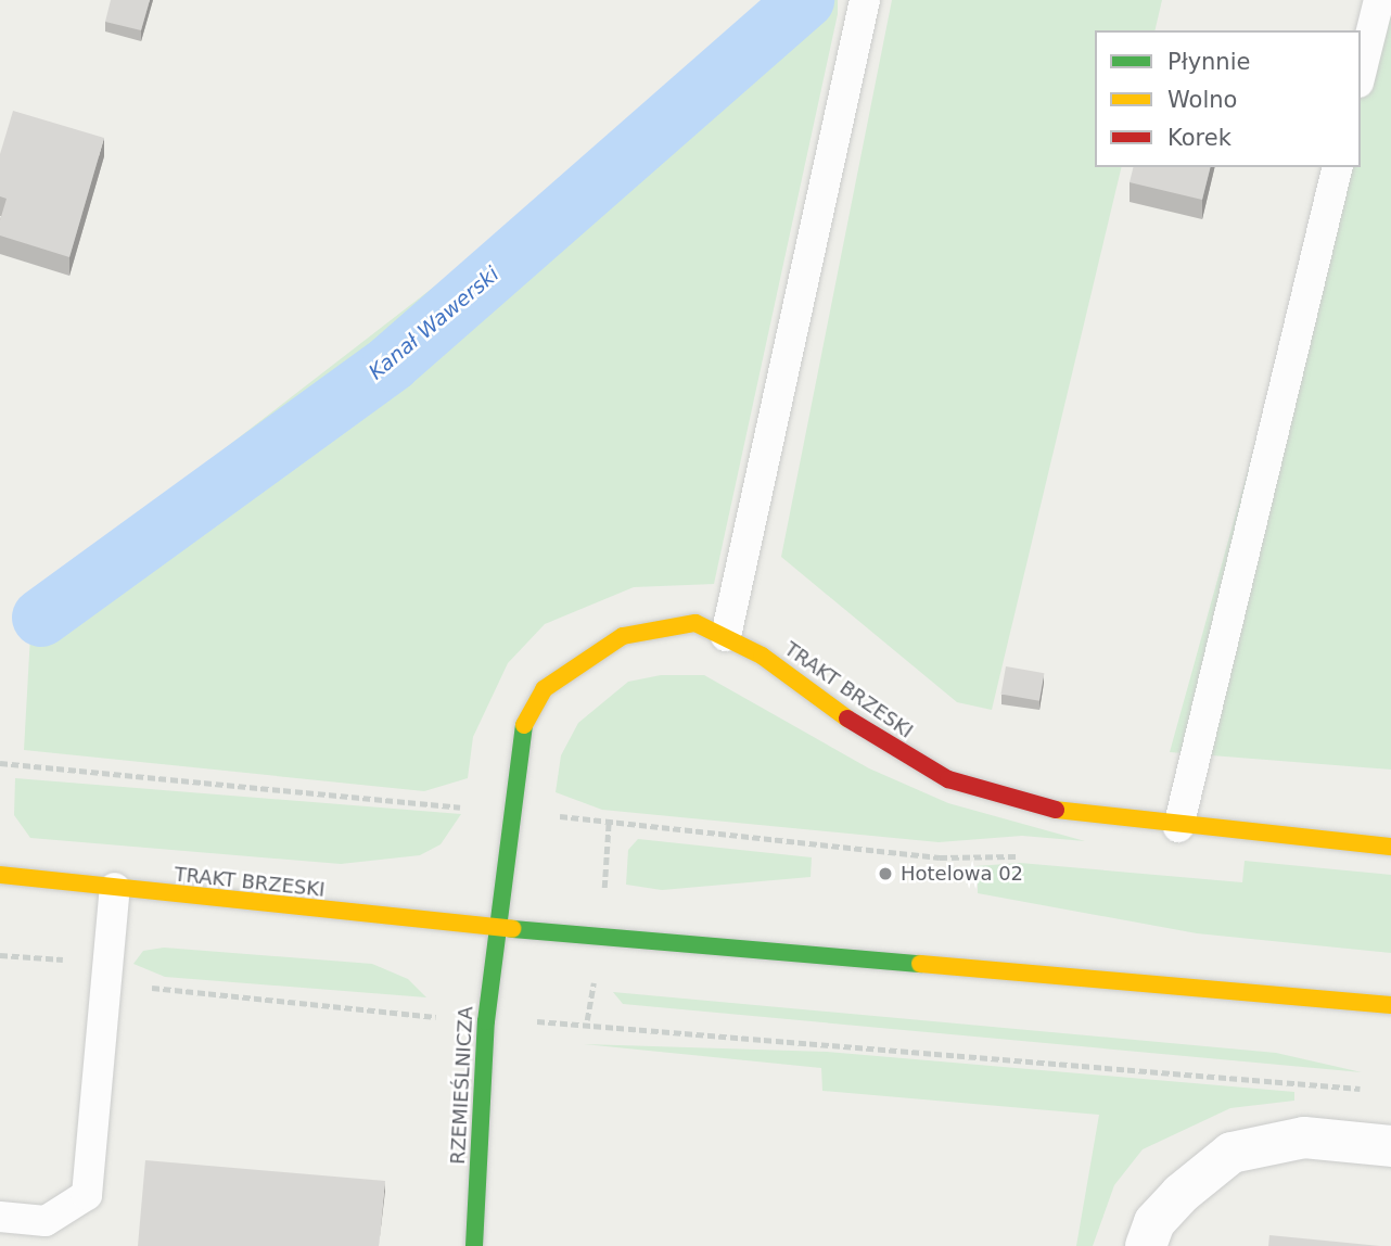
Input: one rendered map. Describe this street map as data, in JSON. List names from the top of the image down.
{
  "streets": {
    "street": ["TRAKT BRZESKI", "RZEMIEŚLNICZA"]
  },
  "crossings": [
    ["TRAKT BRZESKI", "RZEMIEŚLNICZA"]
  ],
  "water": ["Kanał Wawerski"],
  "places": ["Hotelowa 02"],
  "legend": ["Płynnie", "Wolno", "Korek"]
}
